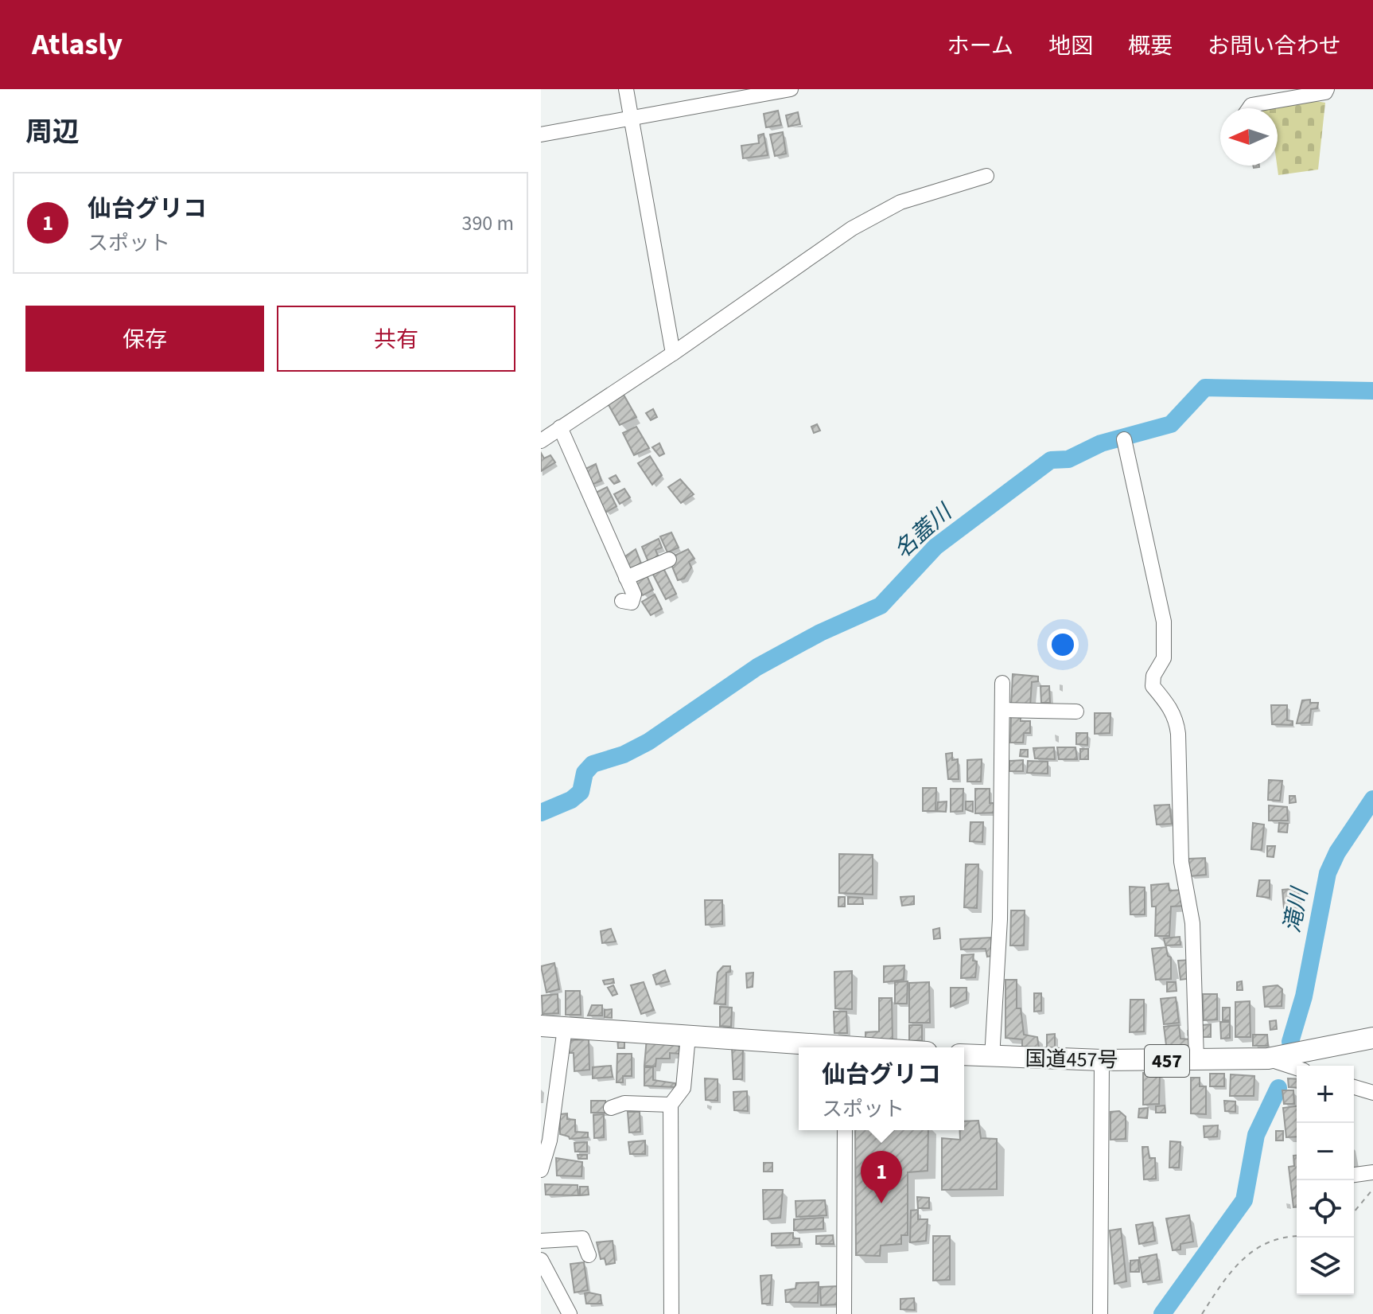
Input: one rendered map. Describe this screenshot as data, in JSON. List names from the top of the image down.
{
  "streets": {
    "highway": ["国道457号", "457"]
  },
  "water": ["名蓋川", "滝川"],
  "north": "left",
  "page": {
    "header": "Atlasly",
    "nav": [
      "ホーム",
      "地図",
      "概要",
      "お問い合わせ"
    ],
    "heading": "周辺",
    "list": [
      {
        "mark": "1",
        "name": "仙台グリコ",
        "note": "スポット",
        "value": "390 m"
      }
    ],
    "buttons": ["保存", "共有"],
    "popup": ["仙台グリコ", "スポット"],
    "map_buttons": ["+", "−"],
    "pins": "1"
  }
}
